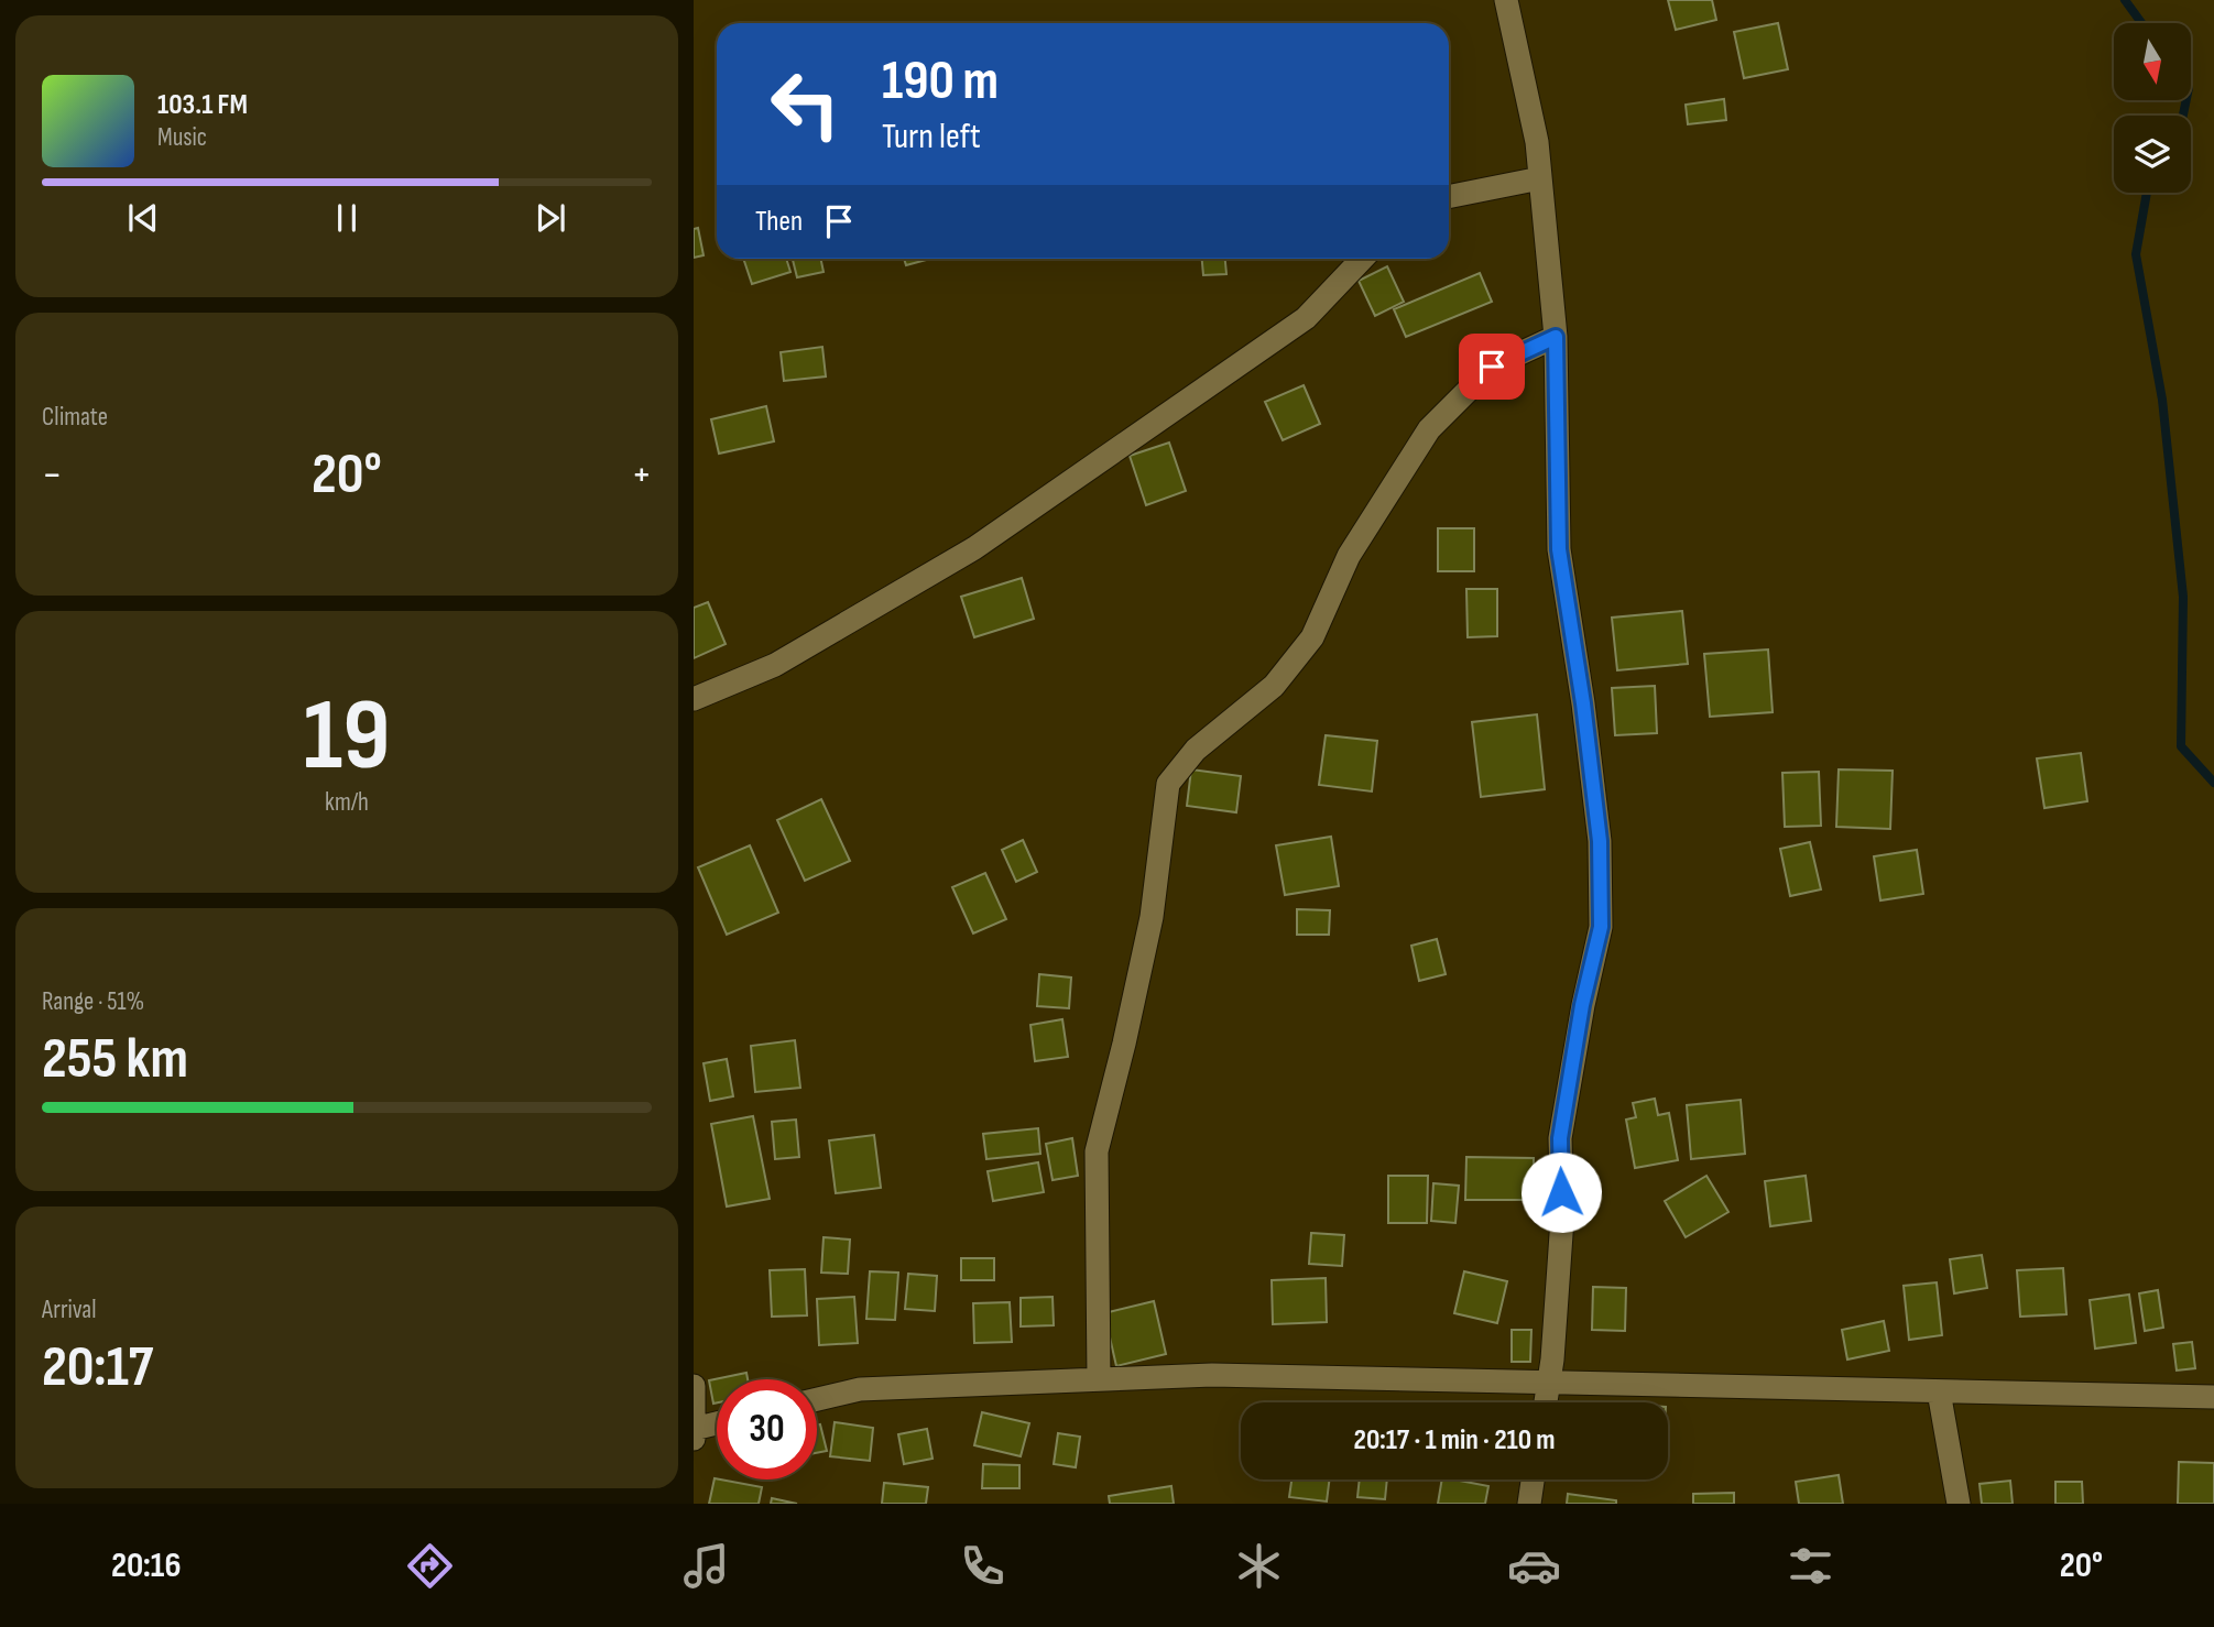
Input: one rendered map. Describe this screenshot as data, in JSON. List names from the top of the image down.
{
  "north": "bottom",
  "page": {
    "turn": ["190 m", "Turn left"],
    "song": ["103.1 FM", "Music"],
    "then": "Then",
    "tile": [
      "Climate",
      ["19", "km/h"],
      ["Range · 51%", "255 km"],
      ["Arrival", "20:17"]
    ],
    "heat": ["−", "20°", "+"],
    "limit": "30",
    "trip": "20:17 · 1 min · 210 m",
    "tabs": ["20:16", "20°"]
  }
}
